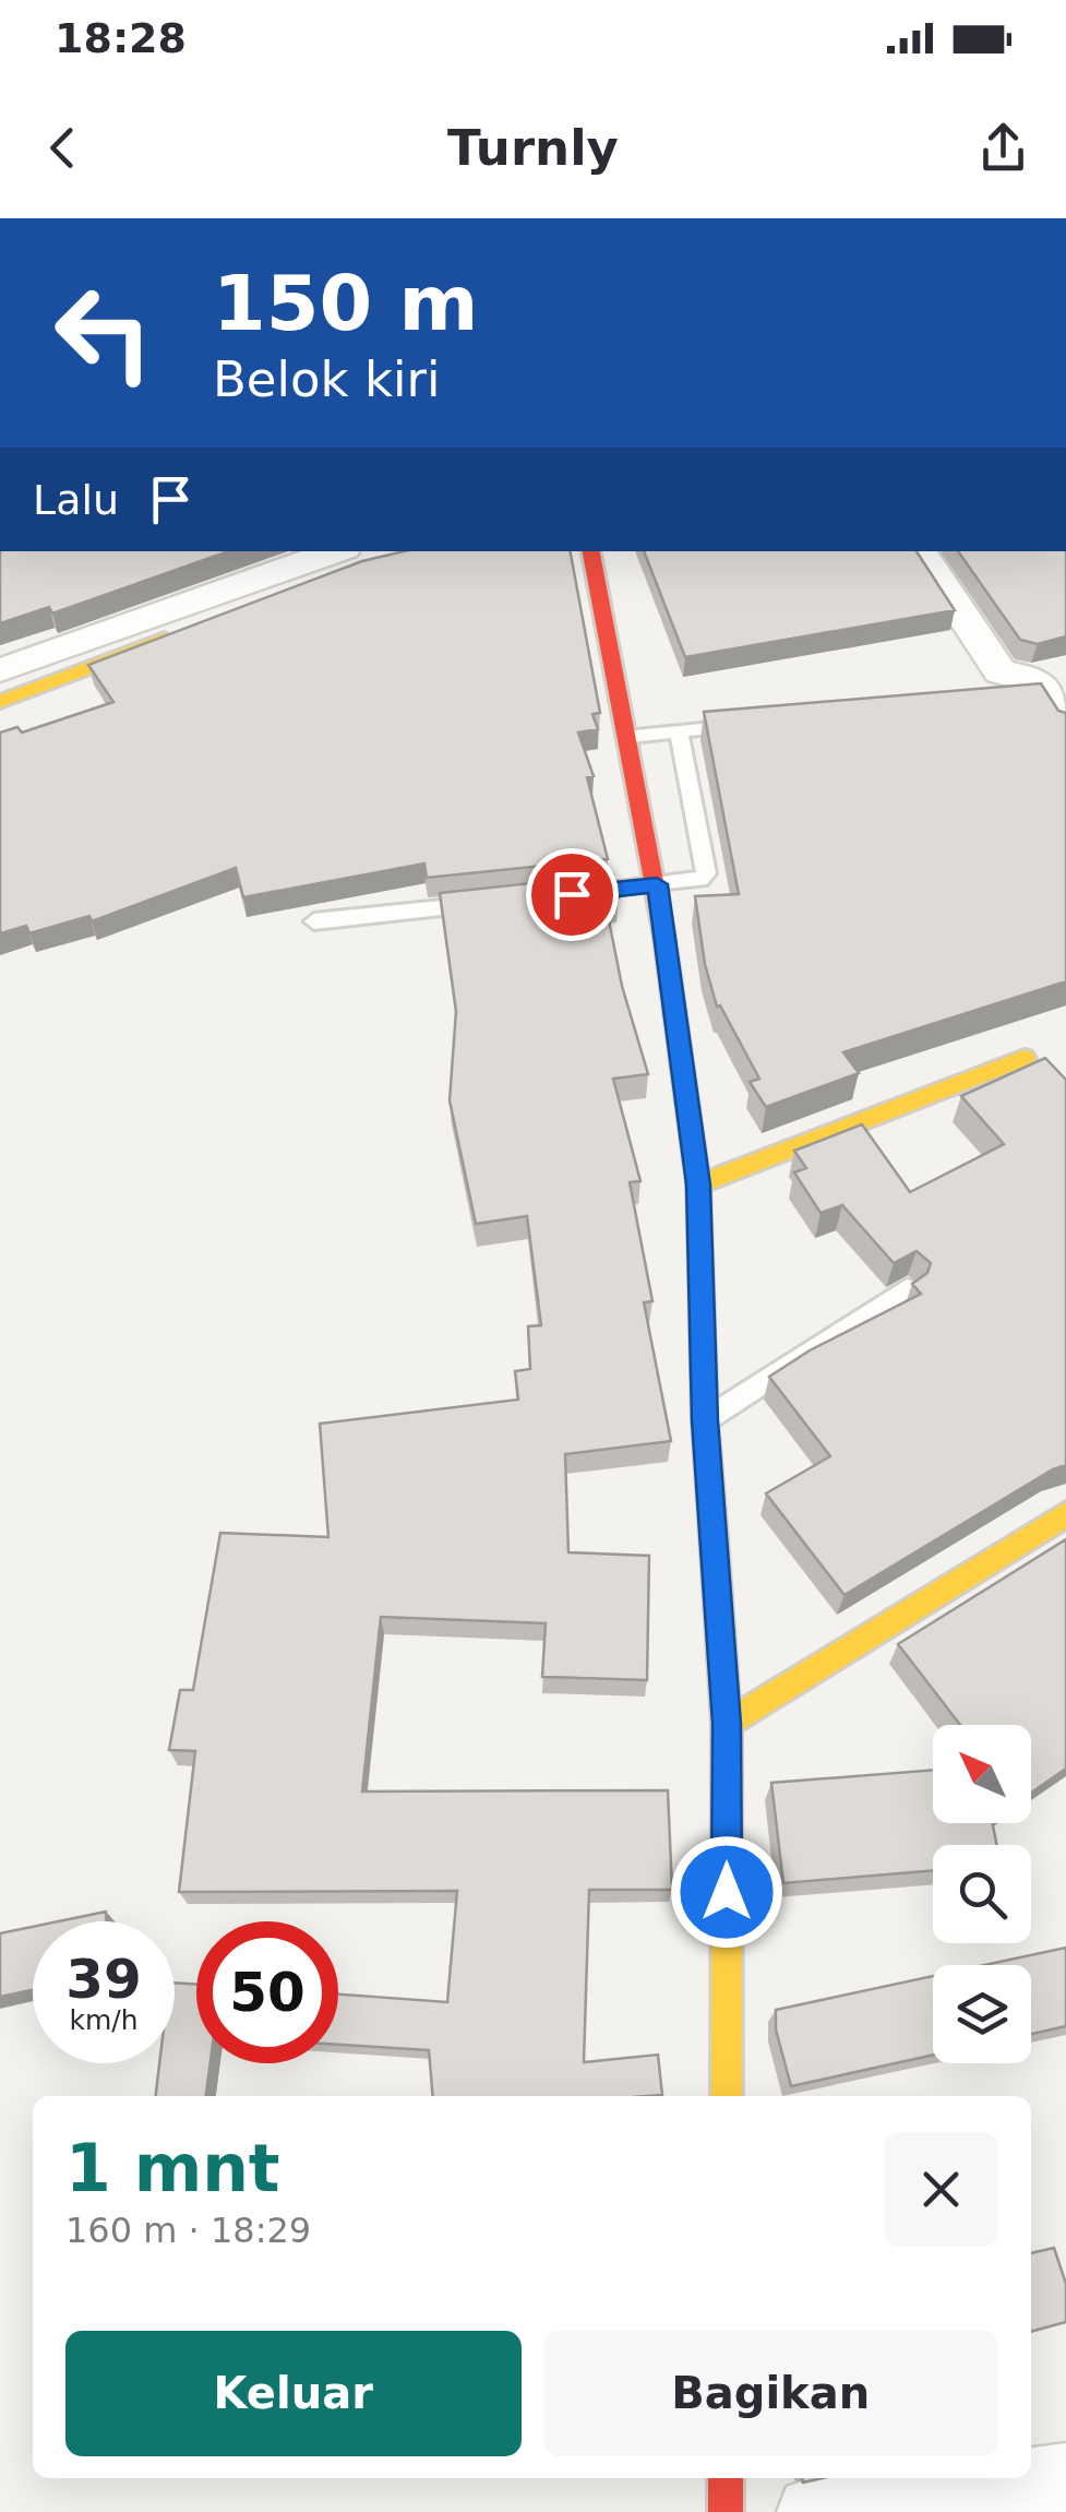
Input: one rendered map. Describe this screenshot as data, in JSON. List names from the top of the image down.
{
  "north": "top left",
  "page": {
    "status": "18:28",
    "header": "Turnly",
    "turn": ["150 m", "Belok kiri"],
    "then": "Lalu",
    "speed": "39 km/h",
    "limit": "50",
    "heading": ["1 mnt", "160 m · 18:29"],
    "buttons": ["Keluar", "Bagikan"]
  }
}
